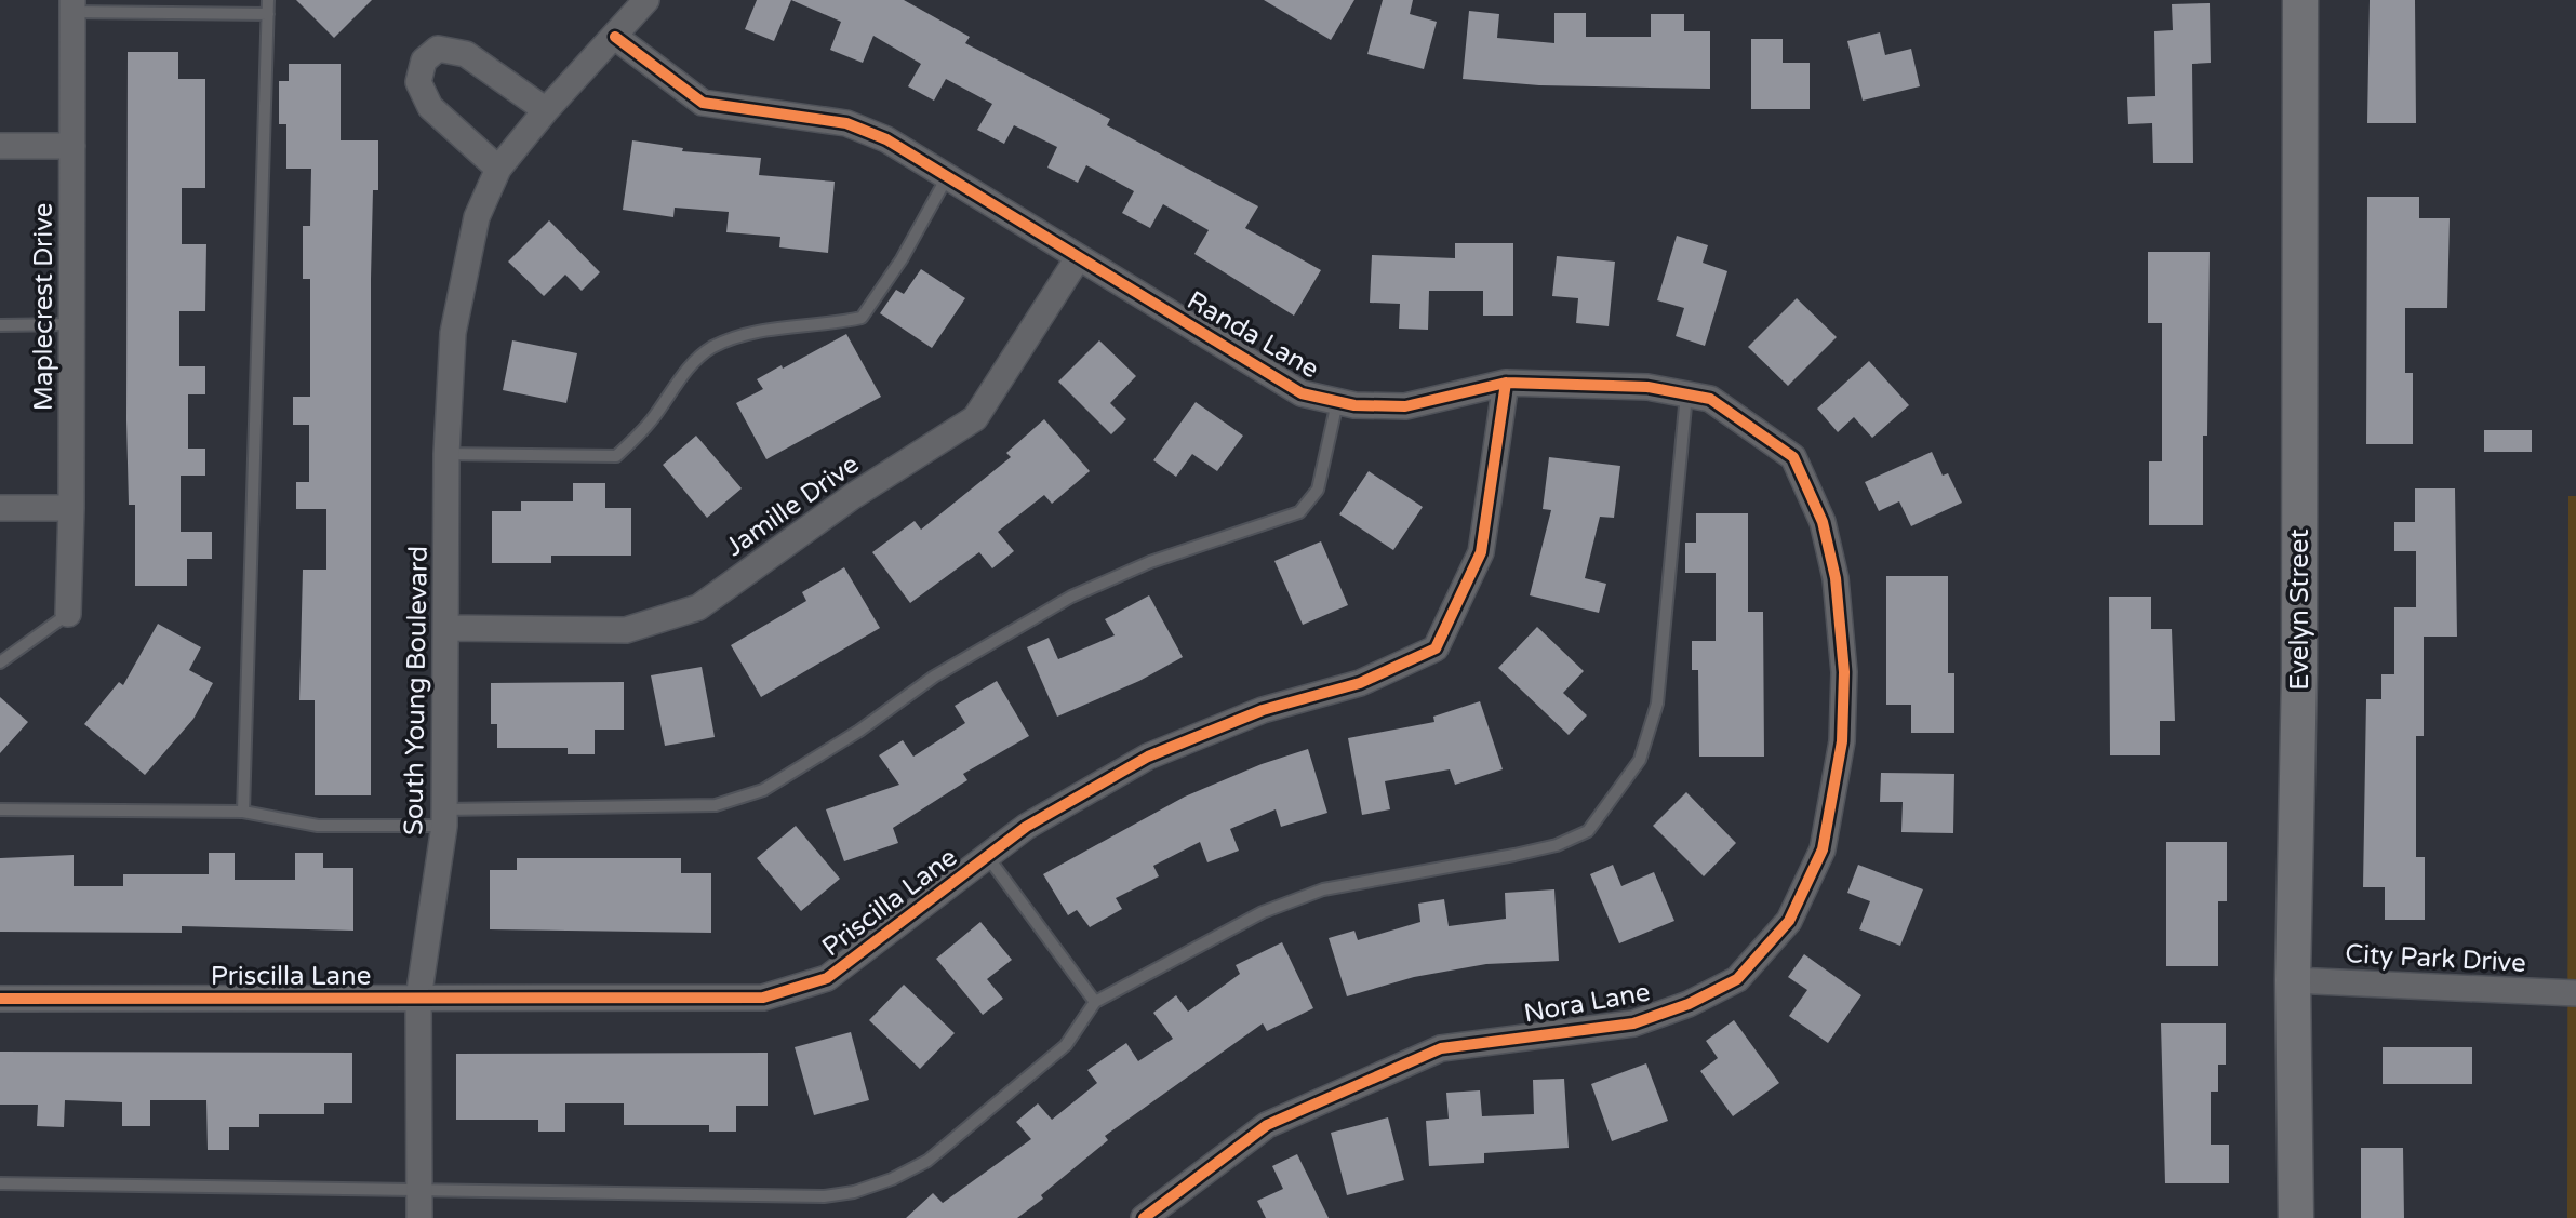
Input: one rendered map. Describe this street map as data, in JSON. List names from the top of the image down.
{
  "streets": {
    "street": [
      "Maplecrest Drive",
      "Randa Lane",
      "Jamille Drive",
      "Evelyn Street",
      "South Young Boulevard",
      "Priscilla Lane",
      "City Park Drive",
      "Nora Lane"
    ]
  },
  "crossings": [
    ["Randa Lane", "Jamille Drive"],
    ["Randa Lane", "South Young Boulevard"],
    ["Randa Lane", "Priscilla Lane"],
    ["Randa Lane", "Nora Lane"],
    ["Jamille Drive", "South Young Boulevard"],
    ["Evelyn Street", "City Park Drive"],
    ["South Young Boulevard", "Priscilla Lane"]
  ]
}
